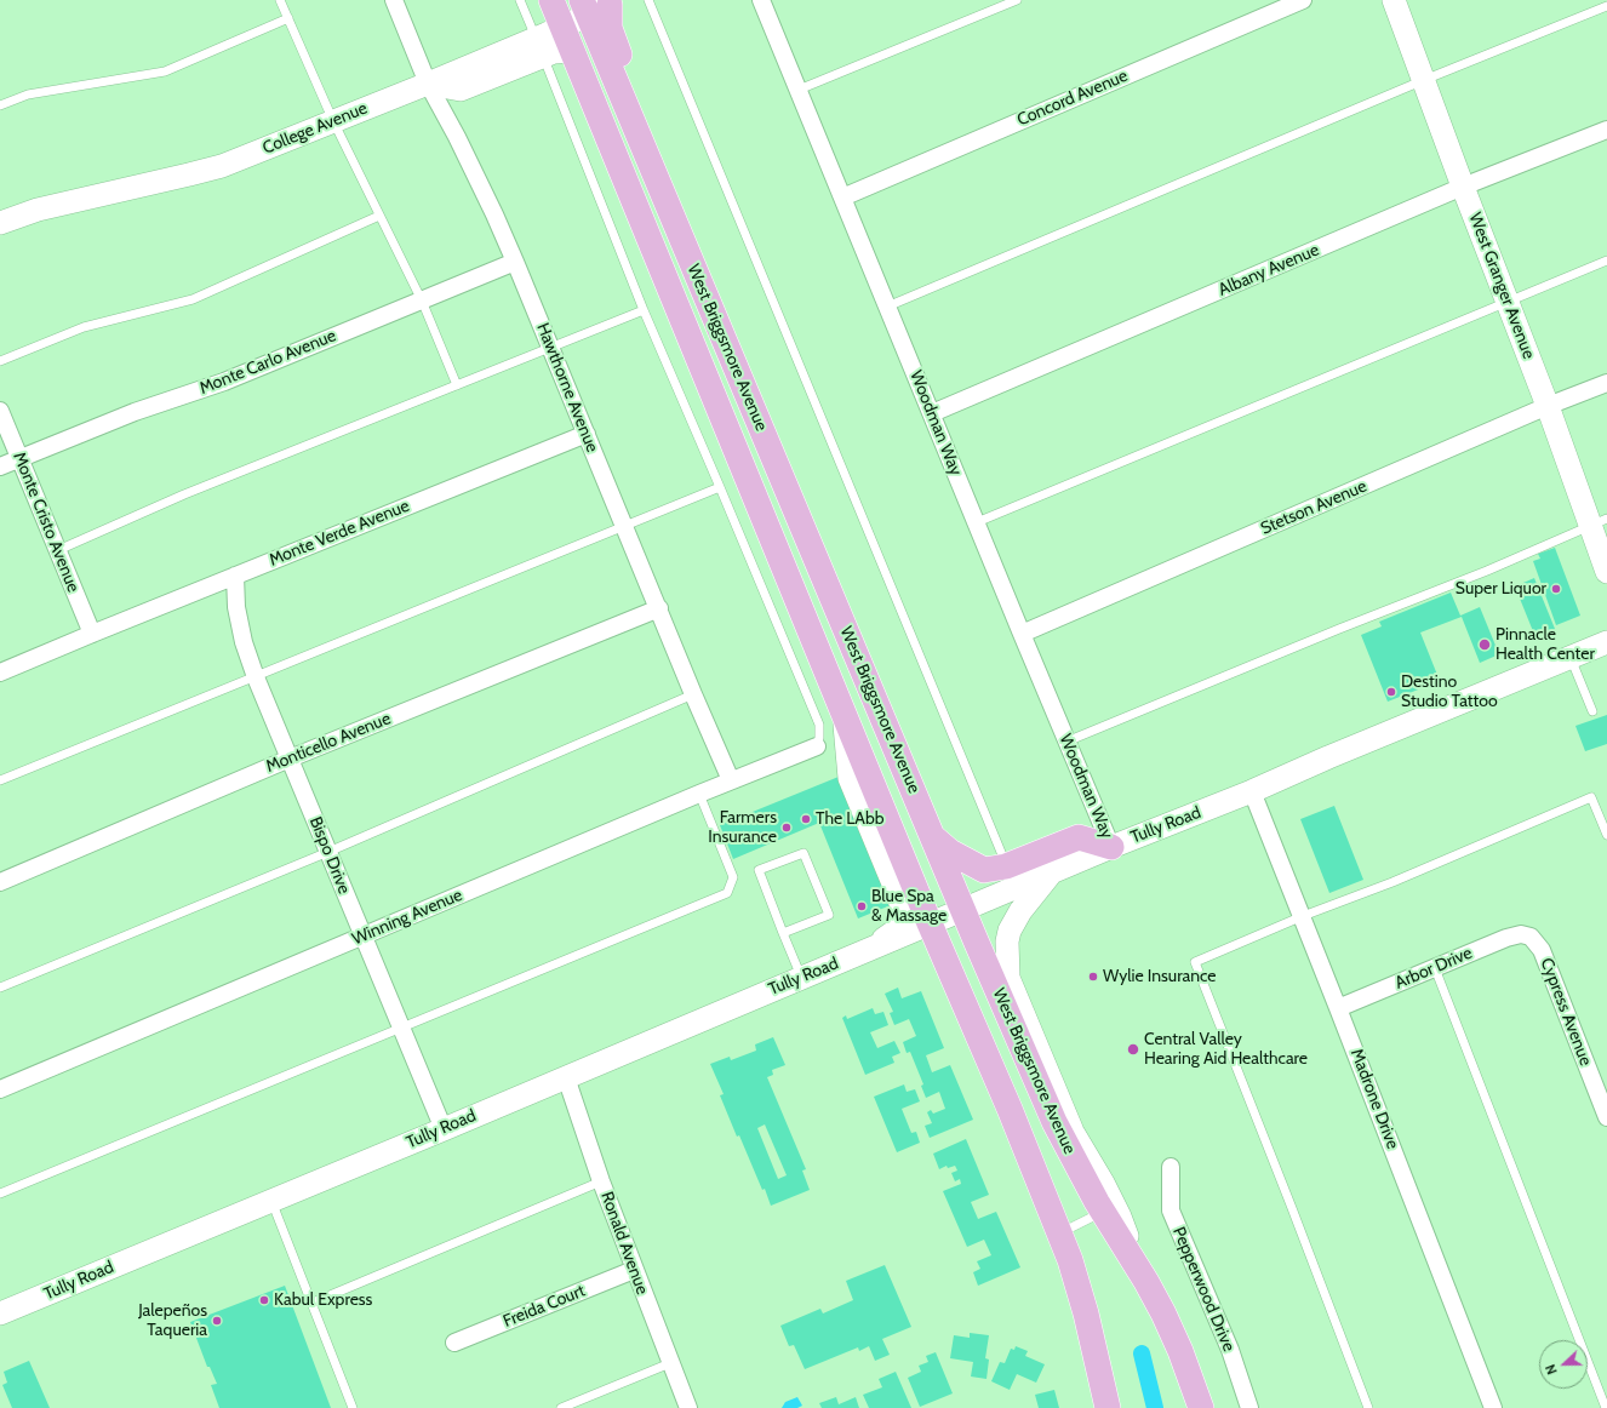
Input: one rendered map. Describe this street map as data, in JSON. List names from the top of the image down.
{
  "streets": {
    "main road": [
      "College Avenue",
      "West Granger Avenue",
      "West Briggsmore Avenue",
      "Tully Road"
    ],
    "street": [
      "Concord Avenue",
      "Albany Avenue",
      "Monte Carlo Avenue",
      "Hawthorne Avenue",
      "Woodman Way",
      "Stetson Avenue",
      "Monte Cristo Avenue",
      "Monte Verde Avenue",
      "Monticello Avenue",
      "Bispo Drive",
      "Winning Avenue",
      "Arbor Drive",
      "Cypress Avenue",
      "Madrone Drive",
      "Ronald Avenue",
      "Pepperwood Drive",
      "Freida Court"
    ]
  },
  "crossings": [
    ["Concord Avenue", "Woodman Way"],
    ["College Avenue", "West Briggsmore Avenue"],
    ["College Avenue", "Hawthorne Avenue"],
    ["Albany Avenue", "West Granger Avenue"],
    ["Albany Avenue", "Woodman Way"],
    ["West Granger Avenue", "Stetson Avenue"],
    ["West Briggsmore Avenue", "Tully Road"],
    ["Monte Carlo Avenue", "Hawthorne Avenue"],
    ["Monte Carlo Avenue", "Monte Cristo Avenue"],
    ["Hawthorne Avenue", "Monte Verde Avenue"],
    ["Hawthorne Avenue", "Monticello Avenue"],
    ["Hawthorne Avenue", "Winning Avenue"],
    ["Woodman Way", "Stetson Avenue"],
    ["Woodman Way", "Tully Road"],
    ["Monte Cristo Avenue", "Monte Verde Avenue"],
    ["Monte Verde Avenue", "Bispo Drive"],
    ["Monticello Avenue", "Bispo Drive"],
    ["Tully Road", "Bispo Drive"],
    ["Tully Road", "Madrone Drive"],
    ["Tully Road", "Ronald Avenue"],
    ["Bispo Drive", "Winning Avenue"],
    ["Arbor Drive", "Cypress Avenue"],
    ["Arbor Drive", "Madrone Drive"],
    ["Ronald Avenue", "Freida Court"]
  ],
  "places": [
    "Super Liquor",
    "Pinnacle Health Center",
    "Destino Studio Tattoo",
    "The LAbb",
    "Farmers Insurance",
    "Blue Spa & Massage",
    "Wylie Insurance",
    "Central Valley Hearing Aid Healthcare",
    "Kabul Express",
    "Jalepeños Taqueria"
  ],
  "north": "left"
}
